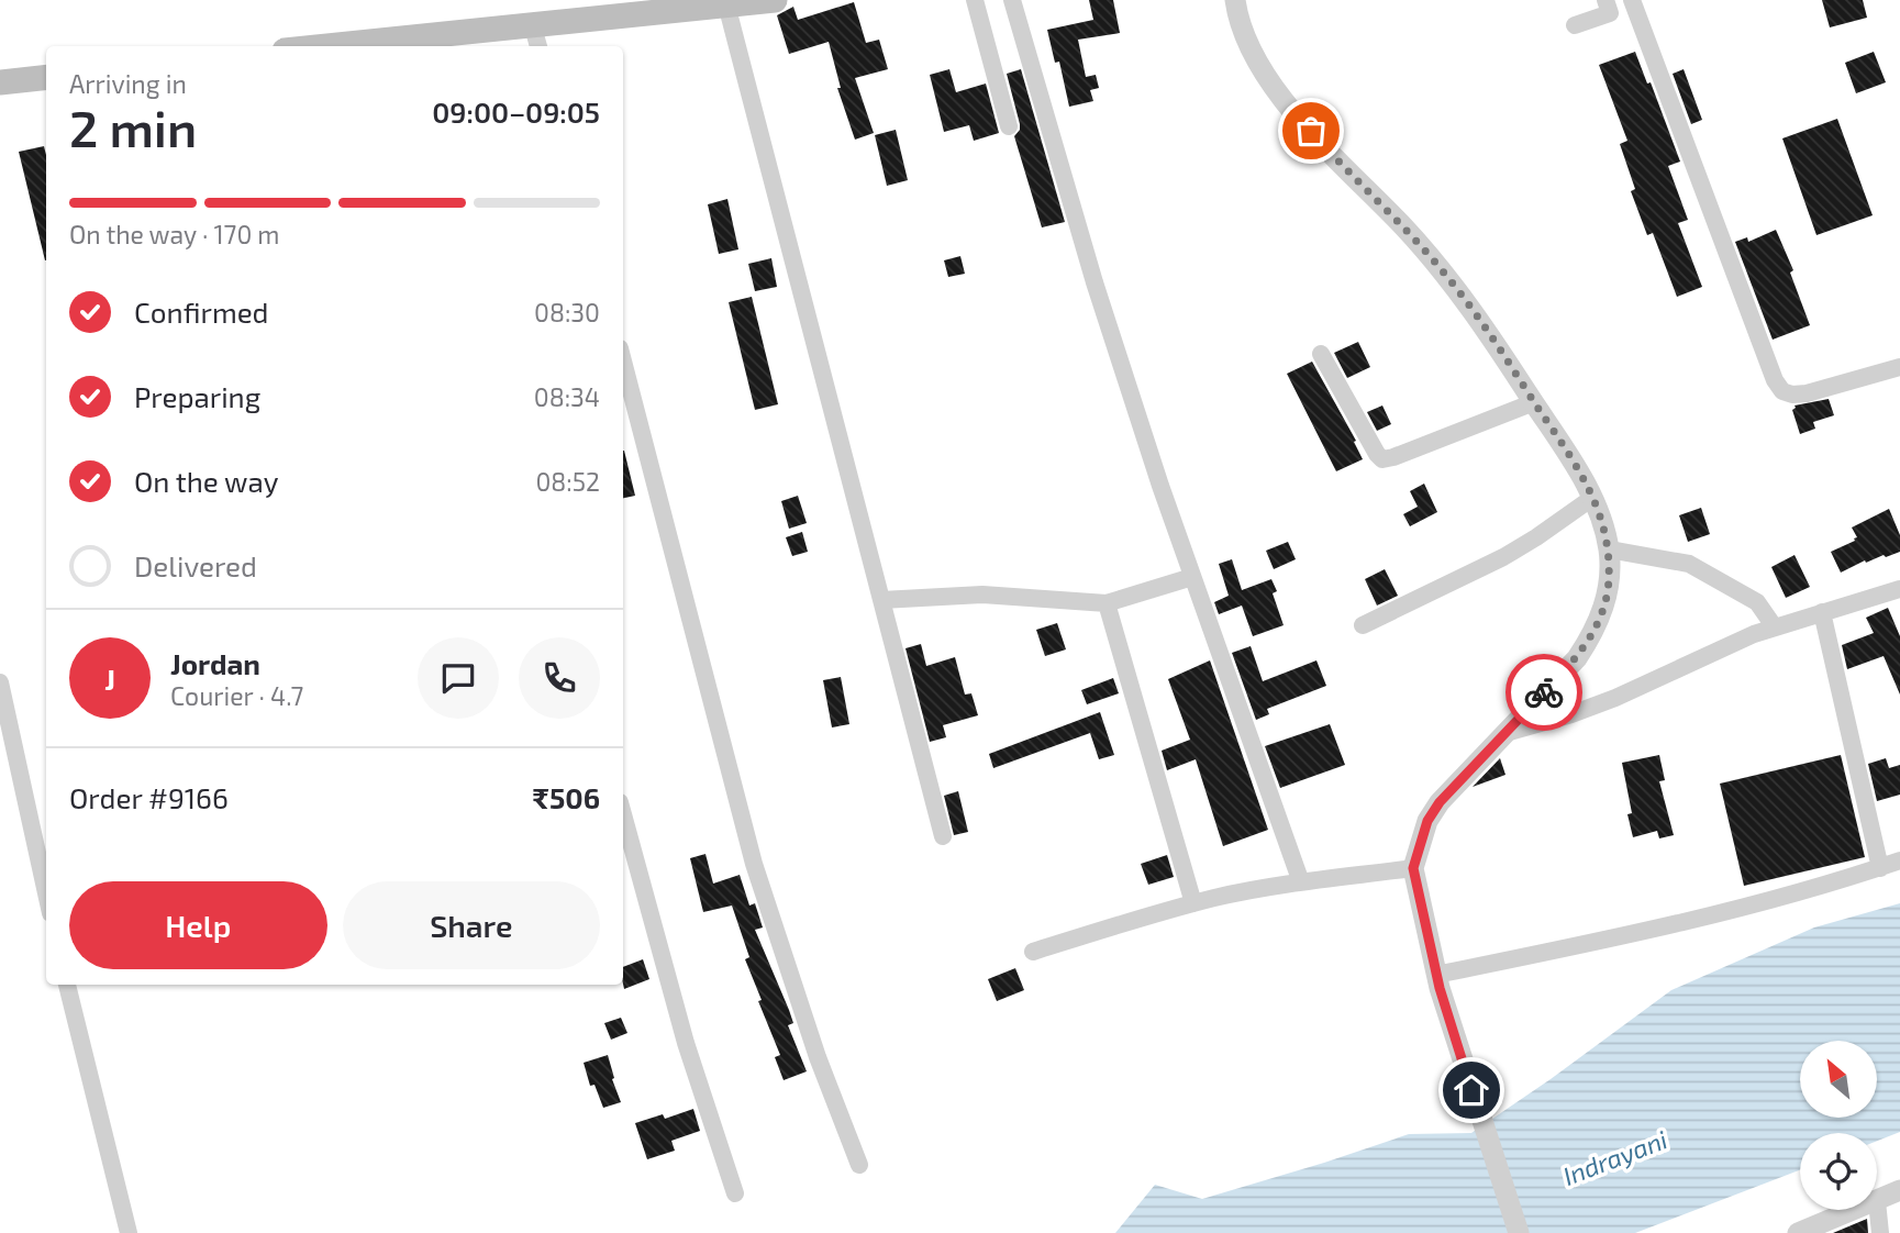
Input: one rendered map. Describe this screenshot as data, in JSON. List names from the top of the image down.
{
  "water": ["Indrayani"],
  "north": "top left",
  "page": {
    "heading": ["2 min", "Arriving in", "09:00–09:05"],
    "panel": [
      "Jordan",
      "Courier · 4.7",
      "Order #9166",
      "₹506"
    ],
    "bar": "On the way · 170 m",
    "list": [
      ["Confirmed", "08:30"],
      ["Preparing", "08:34"],
      ["On the way", "08:52"],
      "Delivered"
    ],
    "round": "J",
    "buttons": ["Help", "Share"]
  }
}
